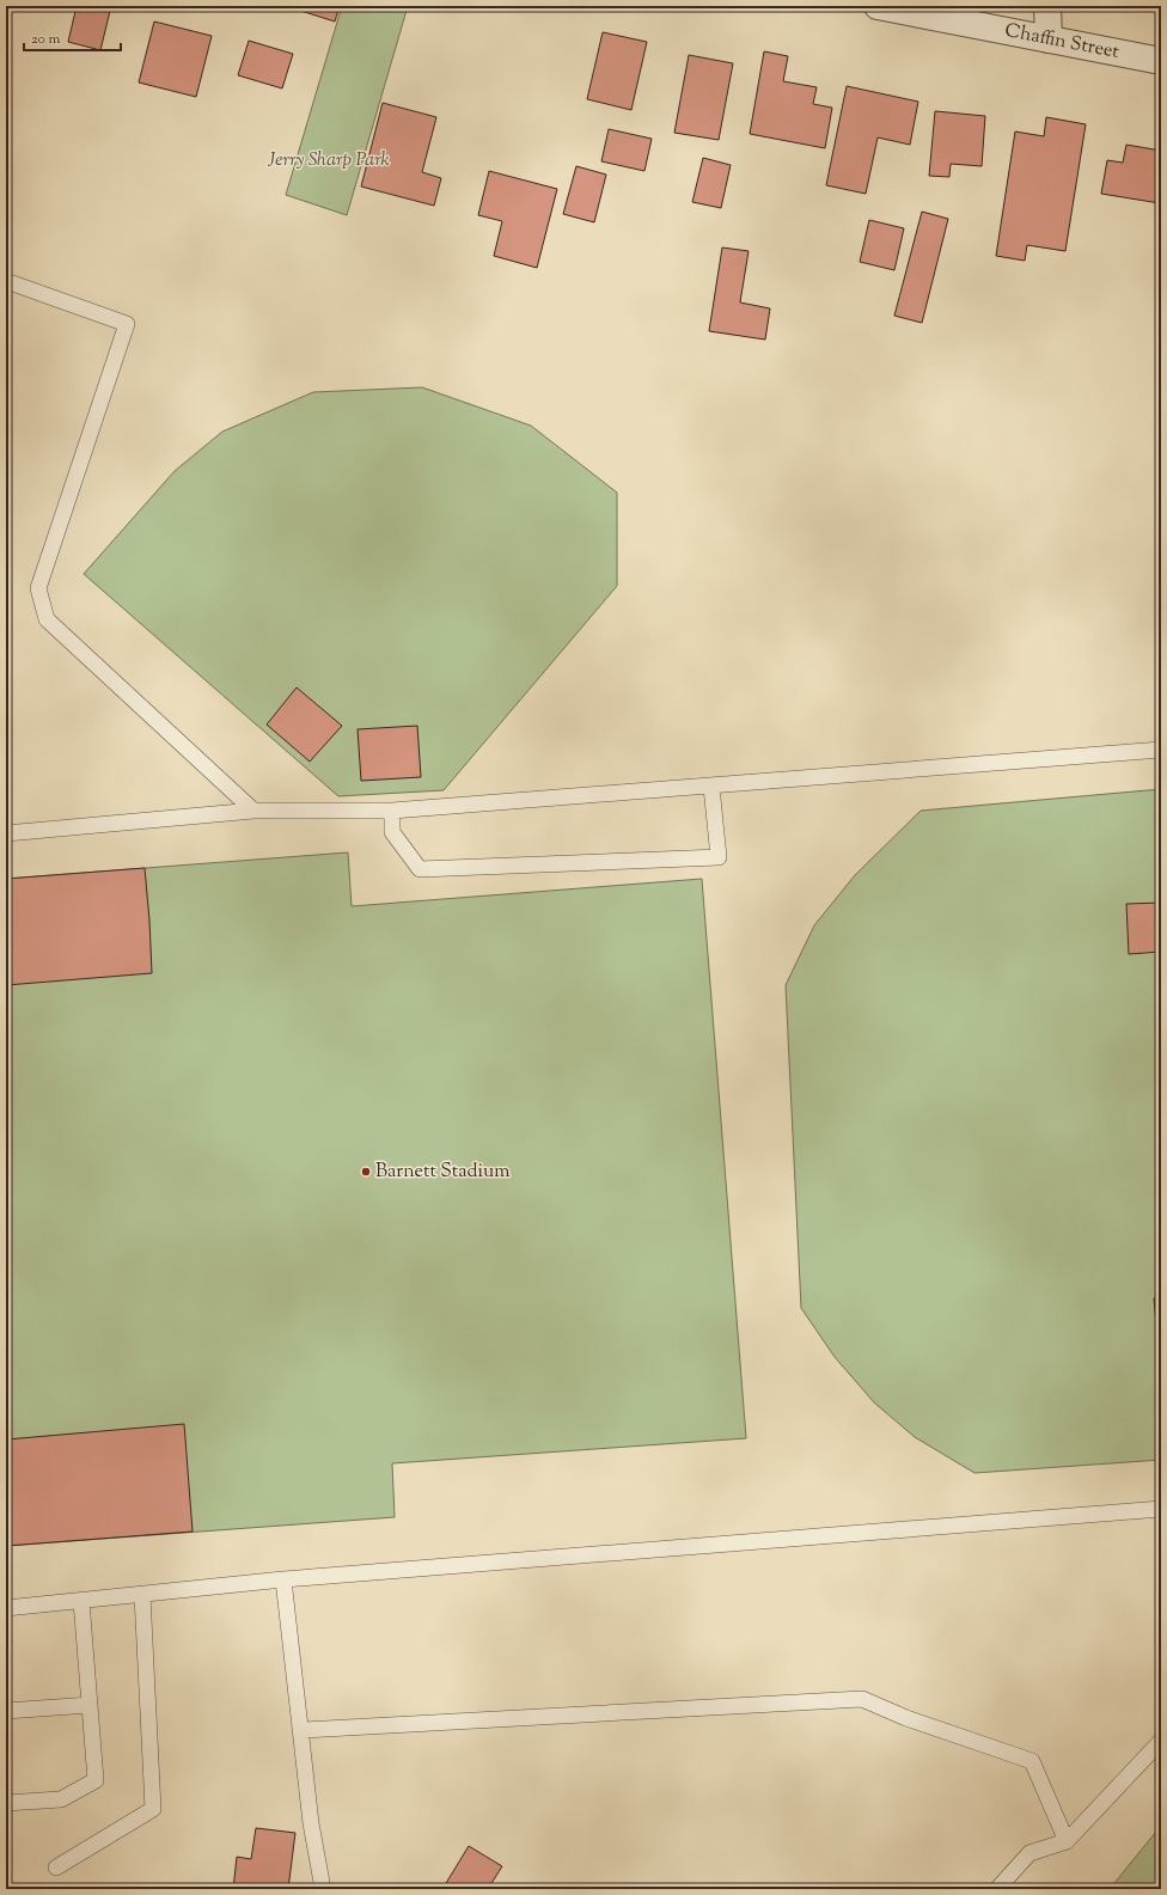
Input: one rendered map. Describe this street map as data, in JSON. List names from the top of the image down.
{
  "streets": {
    "street": ["Chaffin Street"]
  },
  "parks": ["Jerry Sharp Park"],
  "places": ["Barnett Stadium"],
  "scale_bar": "20 m"
}
